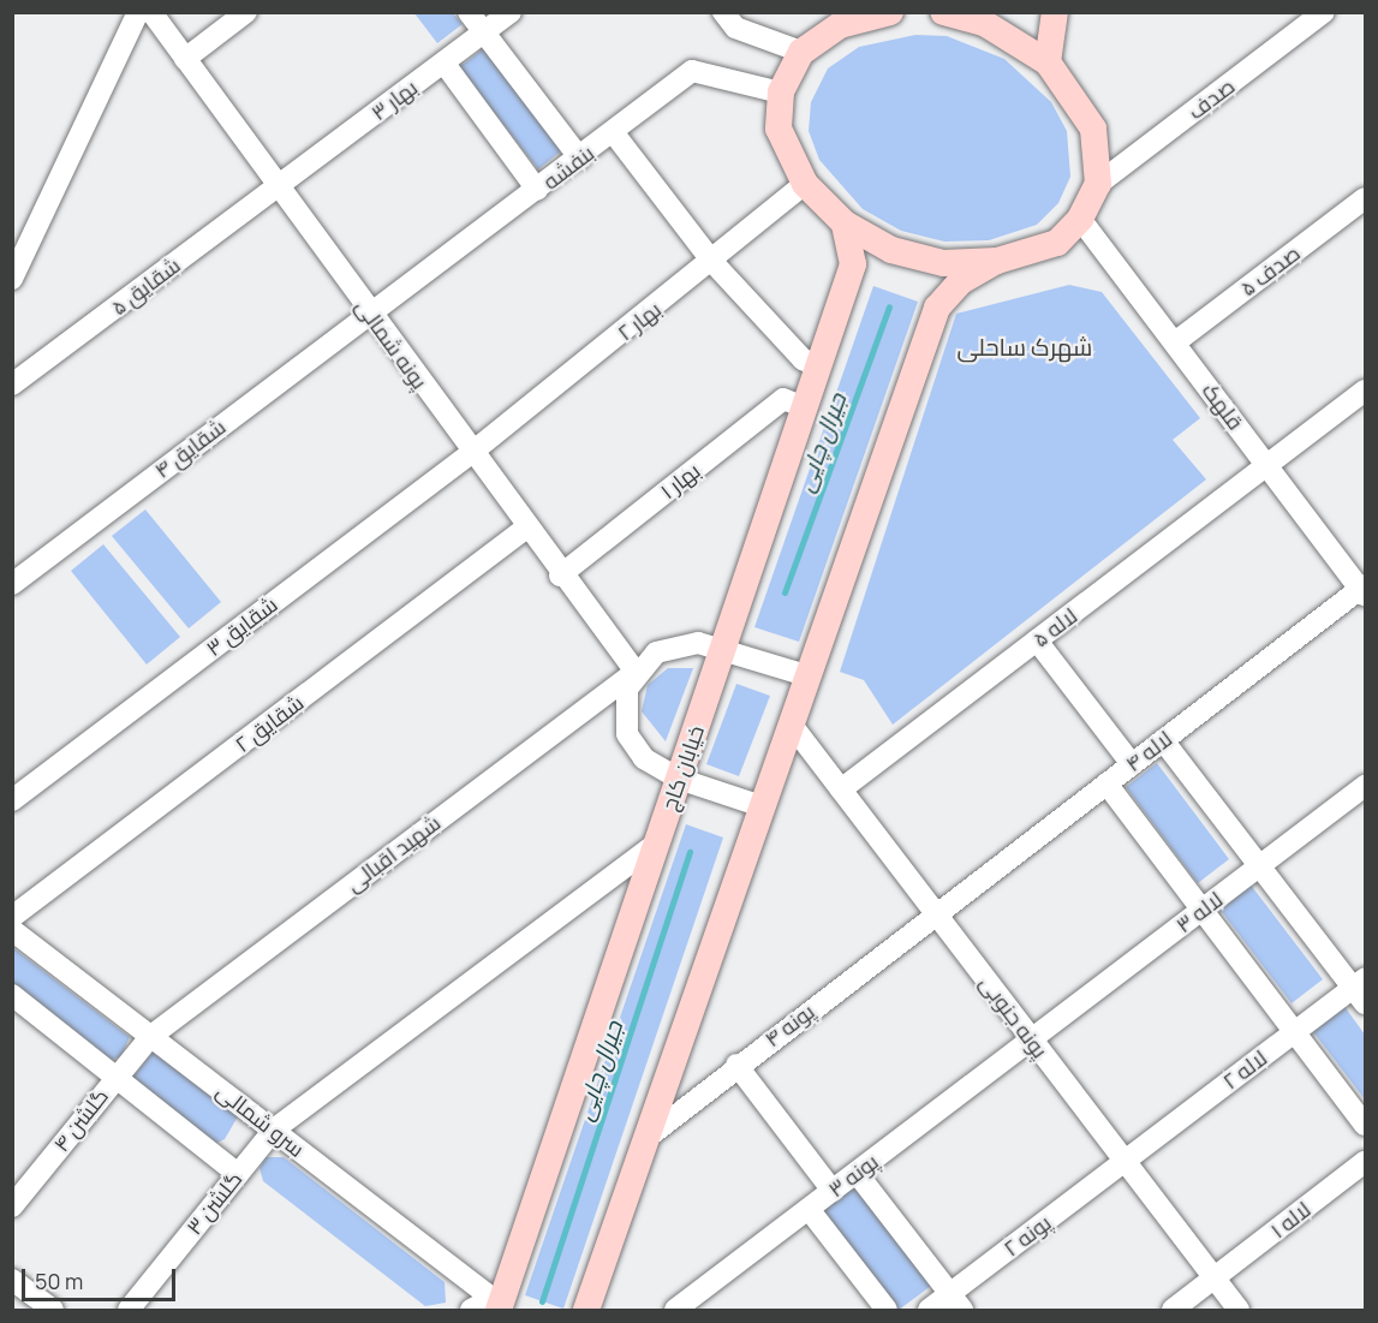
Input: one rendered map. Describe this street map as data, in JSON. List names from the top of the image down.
{
  "streets": {
    "main road": ["خیابان کاج"],
    "street": [
      "صدف",
      "بهار ۳",
      "بنفشه",
      "صدف ۵",
      "شقایق ۵",
      "بهار ۲",
      "پونه شمالی",
      "قلهک",
      "شقایق ۴",
      "بهار ۱",
      "شقایق ۳",
      "لاله ۵",
      "شقایق ۲",
      "لاله ۴",
      "شهید اقبالی",
      "لاله ۳",
      "پونه جنوبی",
      "پونه ۴",
      "لاله ۲",
      "گلشن ۴",
      "سرو شمالی",
      "پونه ۳",
      "گلشن ۳",
      "لاله ۱",
      "پونه ۲"
    ]
  },
  "crossings": [
    ["بهار ۳", "شقایق ۵"],
    ["بهار ۳", "پونه شمالی"],
    ["بنفشه", "پونه شمالی"],
    ["بنفشه", "شقایق ۴"],
    ["صدف ۵", "قلهک"],
    ["شقایق ۵", "پونه شمالی"],
    ["بهار ۲", "پونه شمالی"],
    ["بهار ۲", "شقایق ۳"],
    ["پونه شمالی", "شقایق ۴"],
    ["پونه شمالی", "بهار ۱"],
    ["پونه شمالی", "شقایق ۳"],
    ["پونه شمالی", "شقایق ۲"],
    ["پونه شمالی", "شهید اقبالی"],
    ["قلهک", "لاله ۵"],
    ["قلهک", "لاله ۴"],
    ["بهار ۱", "خیابان کاج"],
    ["لاله ۵", "پونه جنوبی"],
    ["لاله ۴", "پونه جنوبی"],
    ["لاله ۴", "پونه ۴"],
    ["خیابان کاج", "شهید اقبالی"],
    ["خیابان کاج", "سرو شمالی"],
    ["خیابان کاج", "گلشن ۳"],
    ["شهید اقبالی", "گلشن ۴"],
    ["شهید اقبالی", "سرو شمالی"],
    ["لاله ۳", "پونه جنوبی"],
    ["لاله ۳", "پونه ۳"],
    ["پونه جنوبی", "پونه ۴"],
    ["پونه جنوبی", "لاله ۲"],
    ["پونه جنوبی", "پونه ۳"],
    ["پونه جنوبی", "لاله ۱"],
    ["پونه جنوبی", "پونه ۲"],
    ["لاله ۲", "پونه ۲"],
    ["گلشن ۴", "سرو شمالی"],
    ["سرو شمالی", "گلشن ۳"]
  ],
  "districts": ["شهرک ساحلی"],
  "water": ["جیرال چایی"],
  "scale_bar": "50 m"
}
